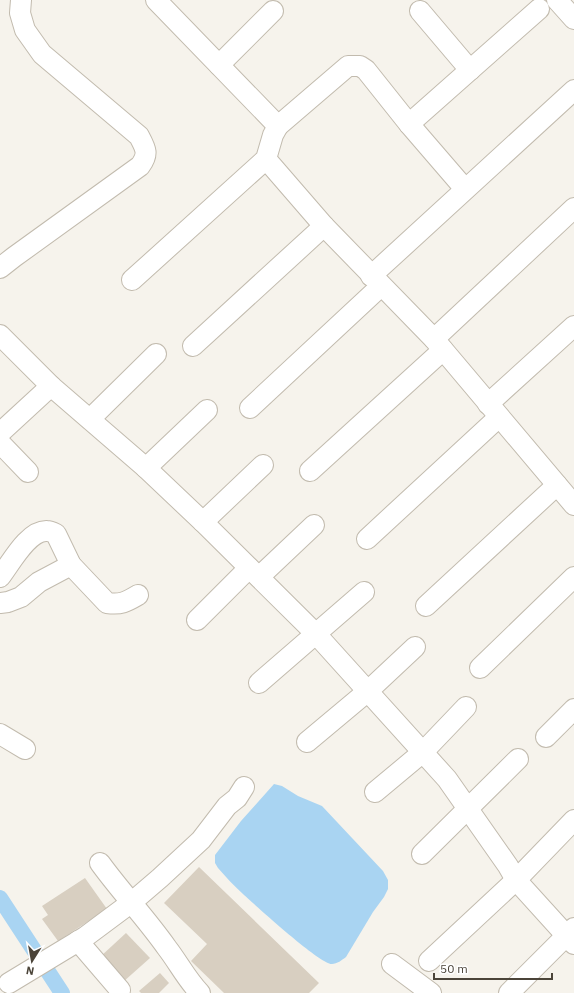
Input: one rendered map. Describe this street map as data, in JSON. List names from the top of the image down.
{
  "scale_bar": "50 m",
  "north": "bottom"
}
